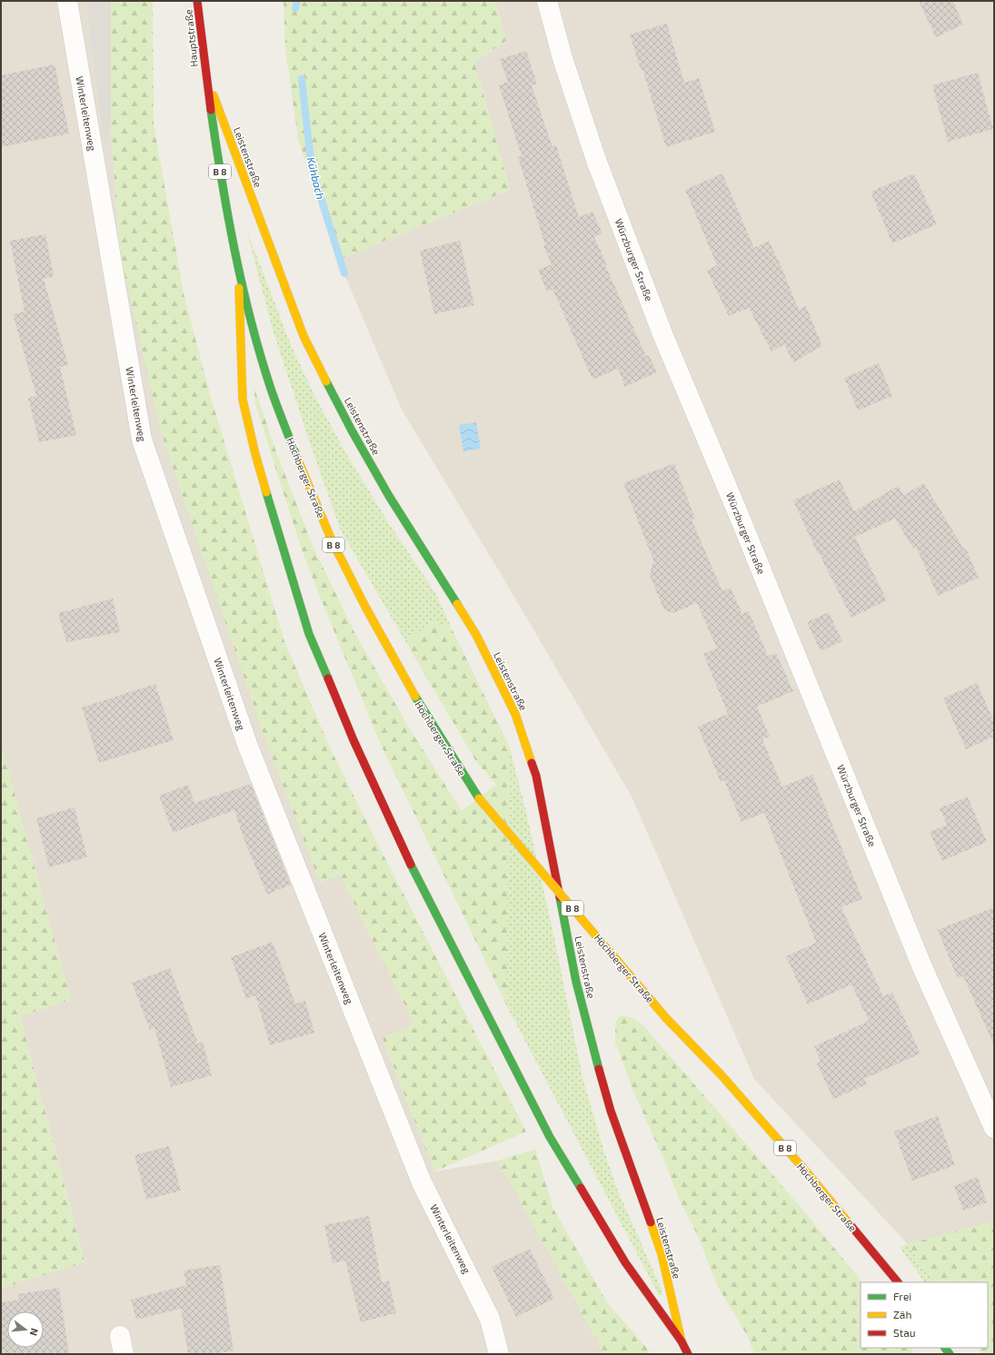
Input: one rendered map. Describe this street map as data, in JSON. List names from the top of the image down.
{
  "streets": {
    "main road": [
      "Hauptstraße",
      "Leistenstraße",
      "B 8",
      "Höchberger Straße"
    ],
    "street": ["Winterleitenweg", "Würzburger Straße"]
  },
  "crossings": [
    ["Hauptstraße", "Leistenstraße"],
    ["Hauptstraße", "Höchberger Straße"],
    ["Leistenstraße", "Höchberger Straße"]
  ],
  "water": ["Kühbach"],
  "legend": ["Frei", "Zäh", "Stau"],
  "north": "right"
}
